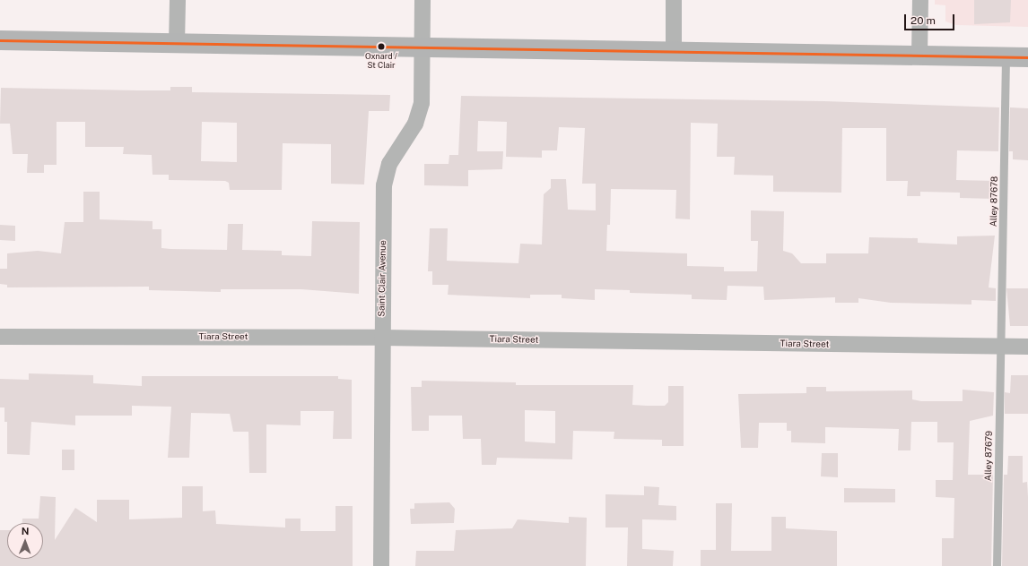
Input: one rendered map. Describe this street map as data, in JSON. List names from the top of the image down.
{
  "streets": {
    "street": ["Saint Clair Avenue", "Tiara Street"],
    "lane": ["Alley 87678", "Alley 87679"]
  },
  "crossings": [
    ["Alley 87678", "Tiara Street"],
    ["Alley 87678", "Alley 87679"],
    ["Saint Clair Avenue", "Tiara Street"],
    ["Tiara Street", "Alley 87679"]
  ],
  "places": ["Oxnard / St Clair"],
  "scale_bar": "20 m",
  "north": "top"
}
